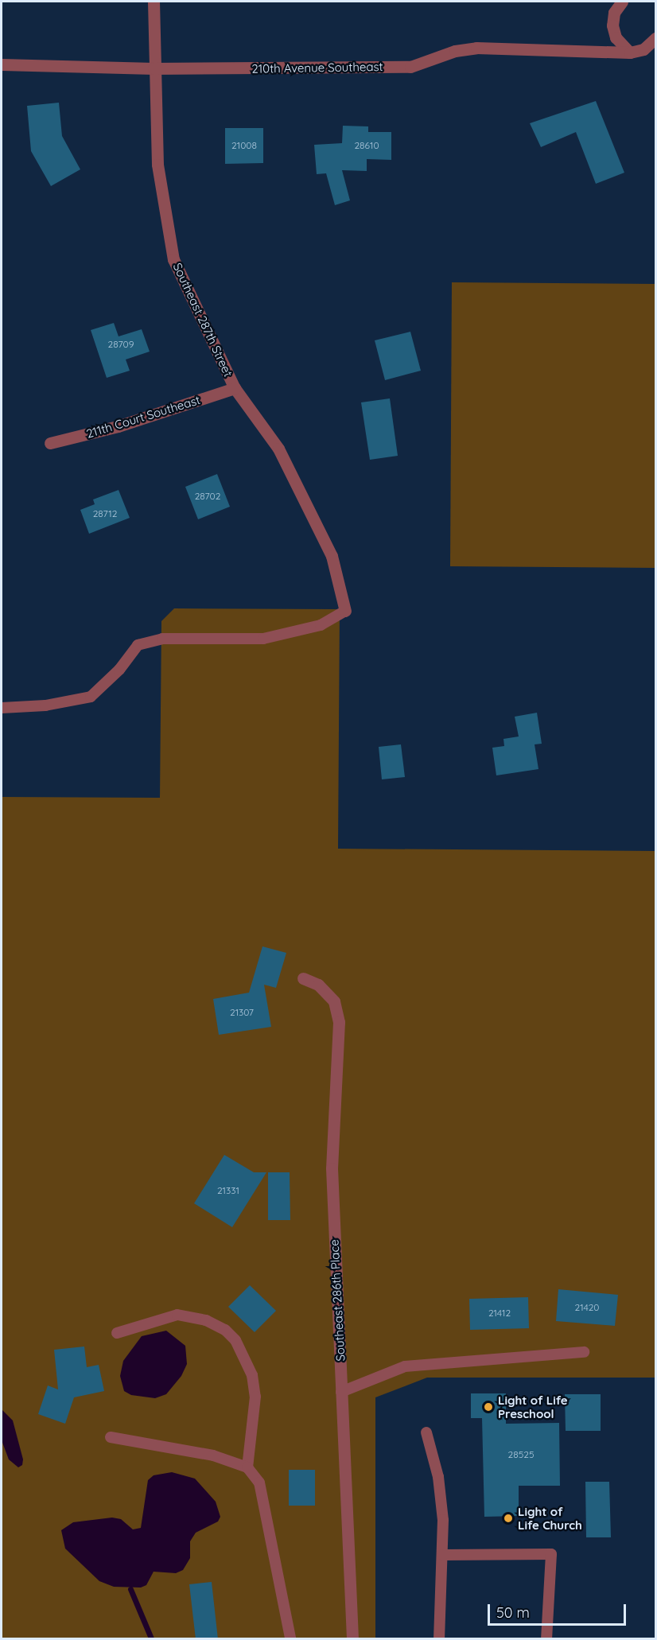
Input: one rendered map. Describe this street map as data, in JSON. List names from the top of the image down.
{
  "streets": {
    "street": [
      "210th Avenue Southeast",
      "Southeast 287th Street",
      "211th Court Southeast",
      "Southeast 286th Place"
    ]
  },
  "crossings": [
    ["210th Avenue Southeast", "Southeast 287th Street"],
    ["Southeast 287th Street", "211th Court Southeast"]
  ],
  "places": ["Light of Life Preschool", "Light of Life Church"],
  "house_numbers": [
    "21008",
    "28610",
    "28709",
    "28702",
    "28712",
    "21307",
    "21331",
    "21420",
    "21412",
    "28525"
  ],
  "scale_bar": "50 m"
}
